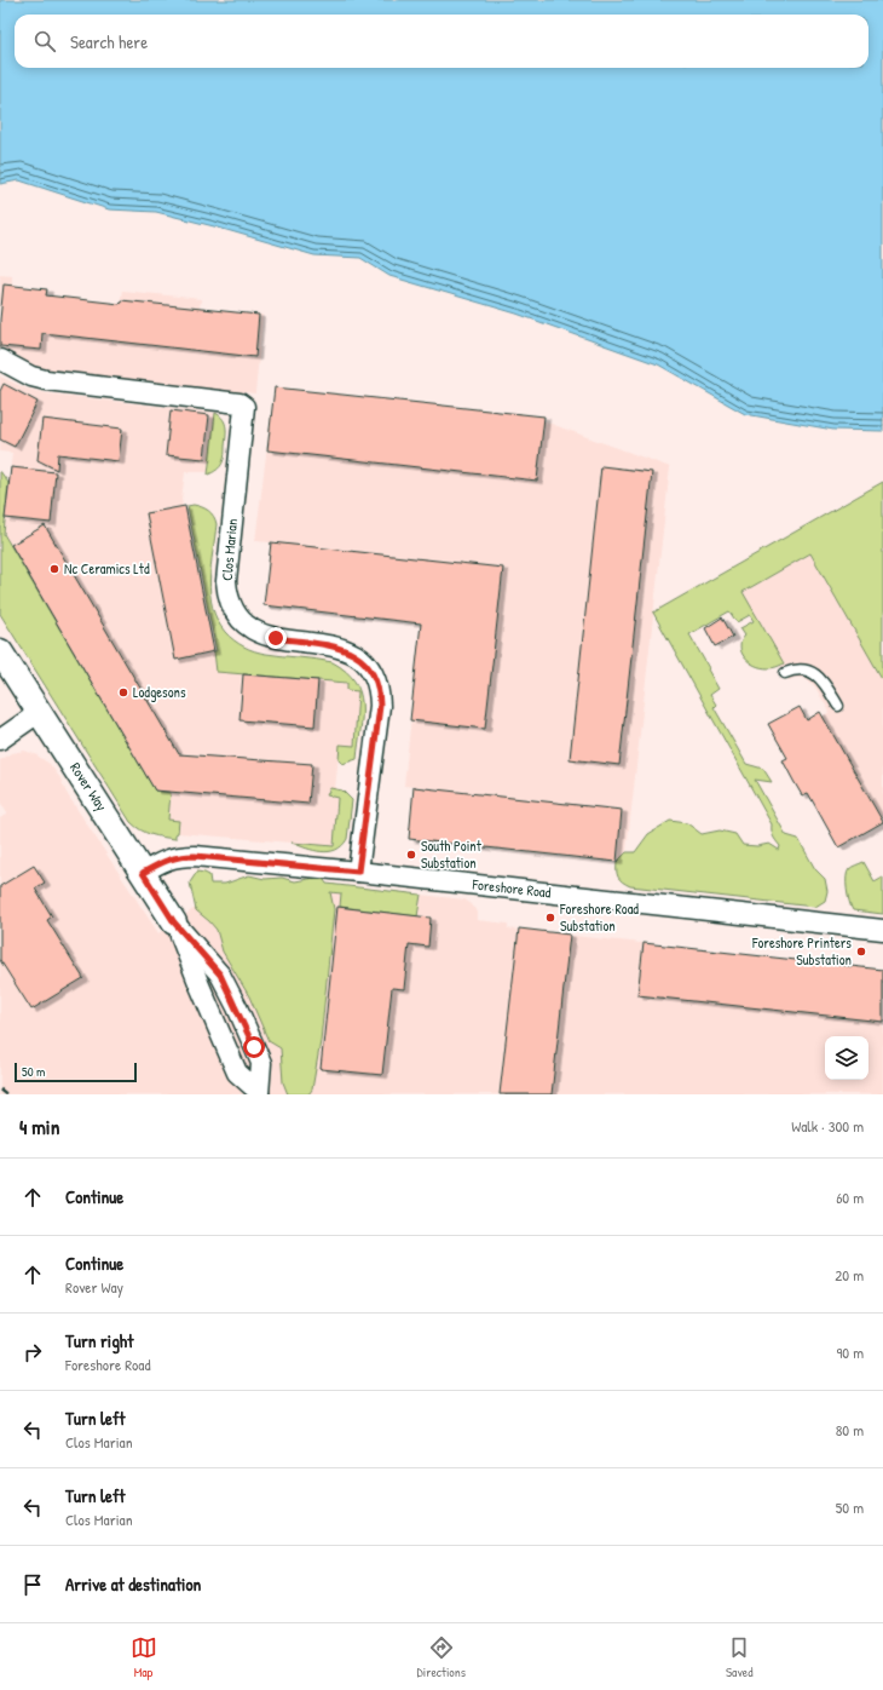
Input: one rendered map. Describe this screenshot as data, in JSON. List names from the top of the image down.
{
  "streets": {
    "street": ["Clos Marian", "Rover Way", "Foreshore Road"]
  },
  "crossings": [
    ["Clos Marian", "Foreshore Road"],
    ["Rover Way", "Foreshore Road"]
  ],
  "places": [
    "Nc Ceramics Ltd",
    "Lodgesons",
    "South Point Substation",
    "Foreshore Road Substation",
    "Foreshore Printers Substation"
  ],
  "scale_bar": "50 m",
  "page": {
    "search": "Search here",
    "scale": "50 m",
    "heading": ["4 min", "Walk · 300 m"],
    "list": [
      ["Continue", "60 m"],
      ["Continue", "Rover Way", "20 m"],
      ["Turn right", "Foreshore Road", "90 m"],
      ["Turn left", "Clos Marian", "80 m"],
      ["Turn left", "Clos Marian", "50 m"],
      "Arrive at destination"
    ],
    "nav": ["Map", "Directions", "Saved"]
  }
}
